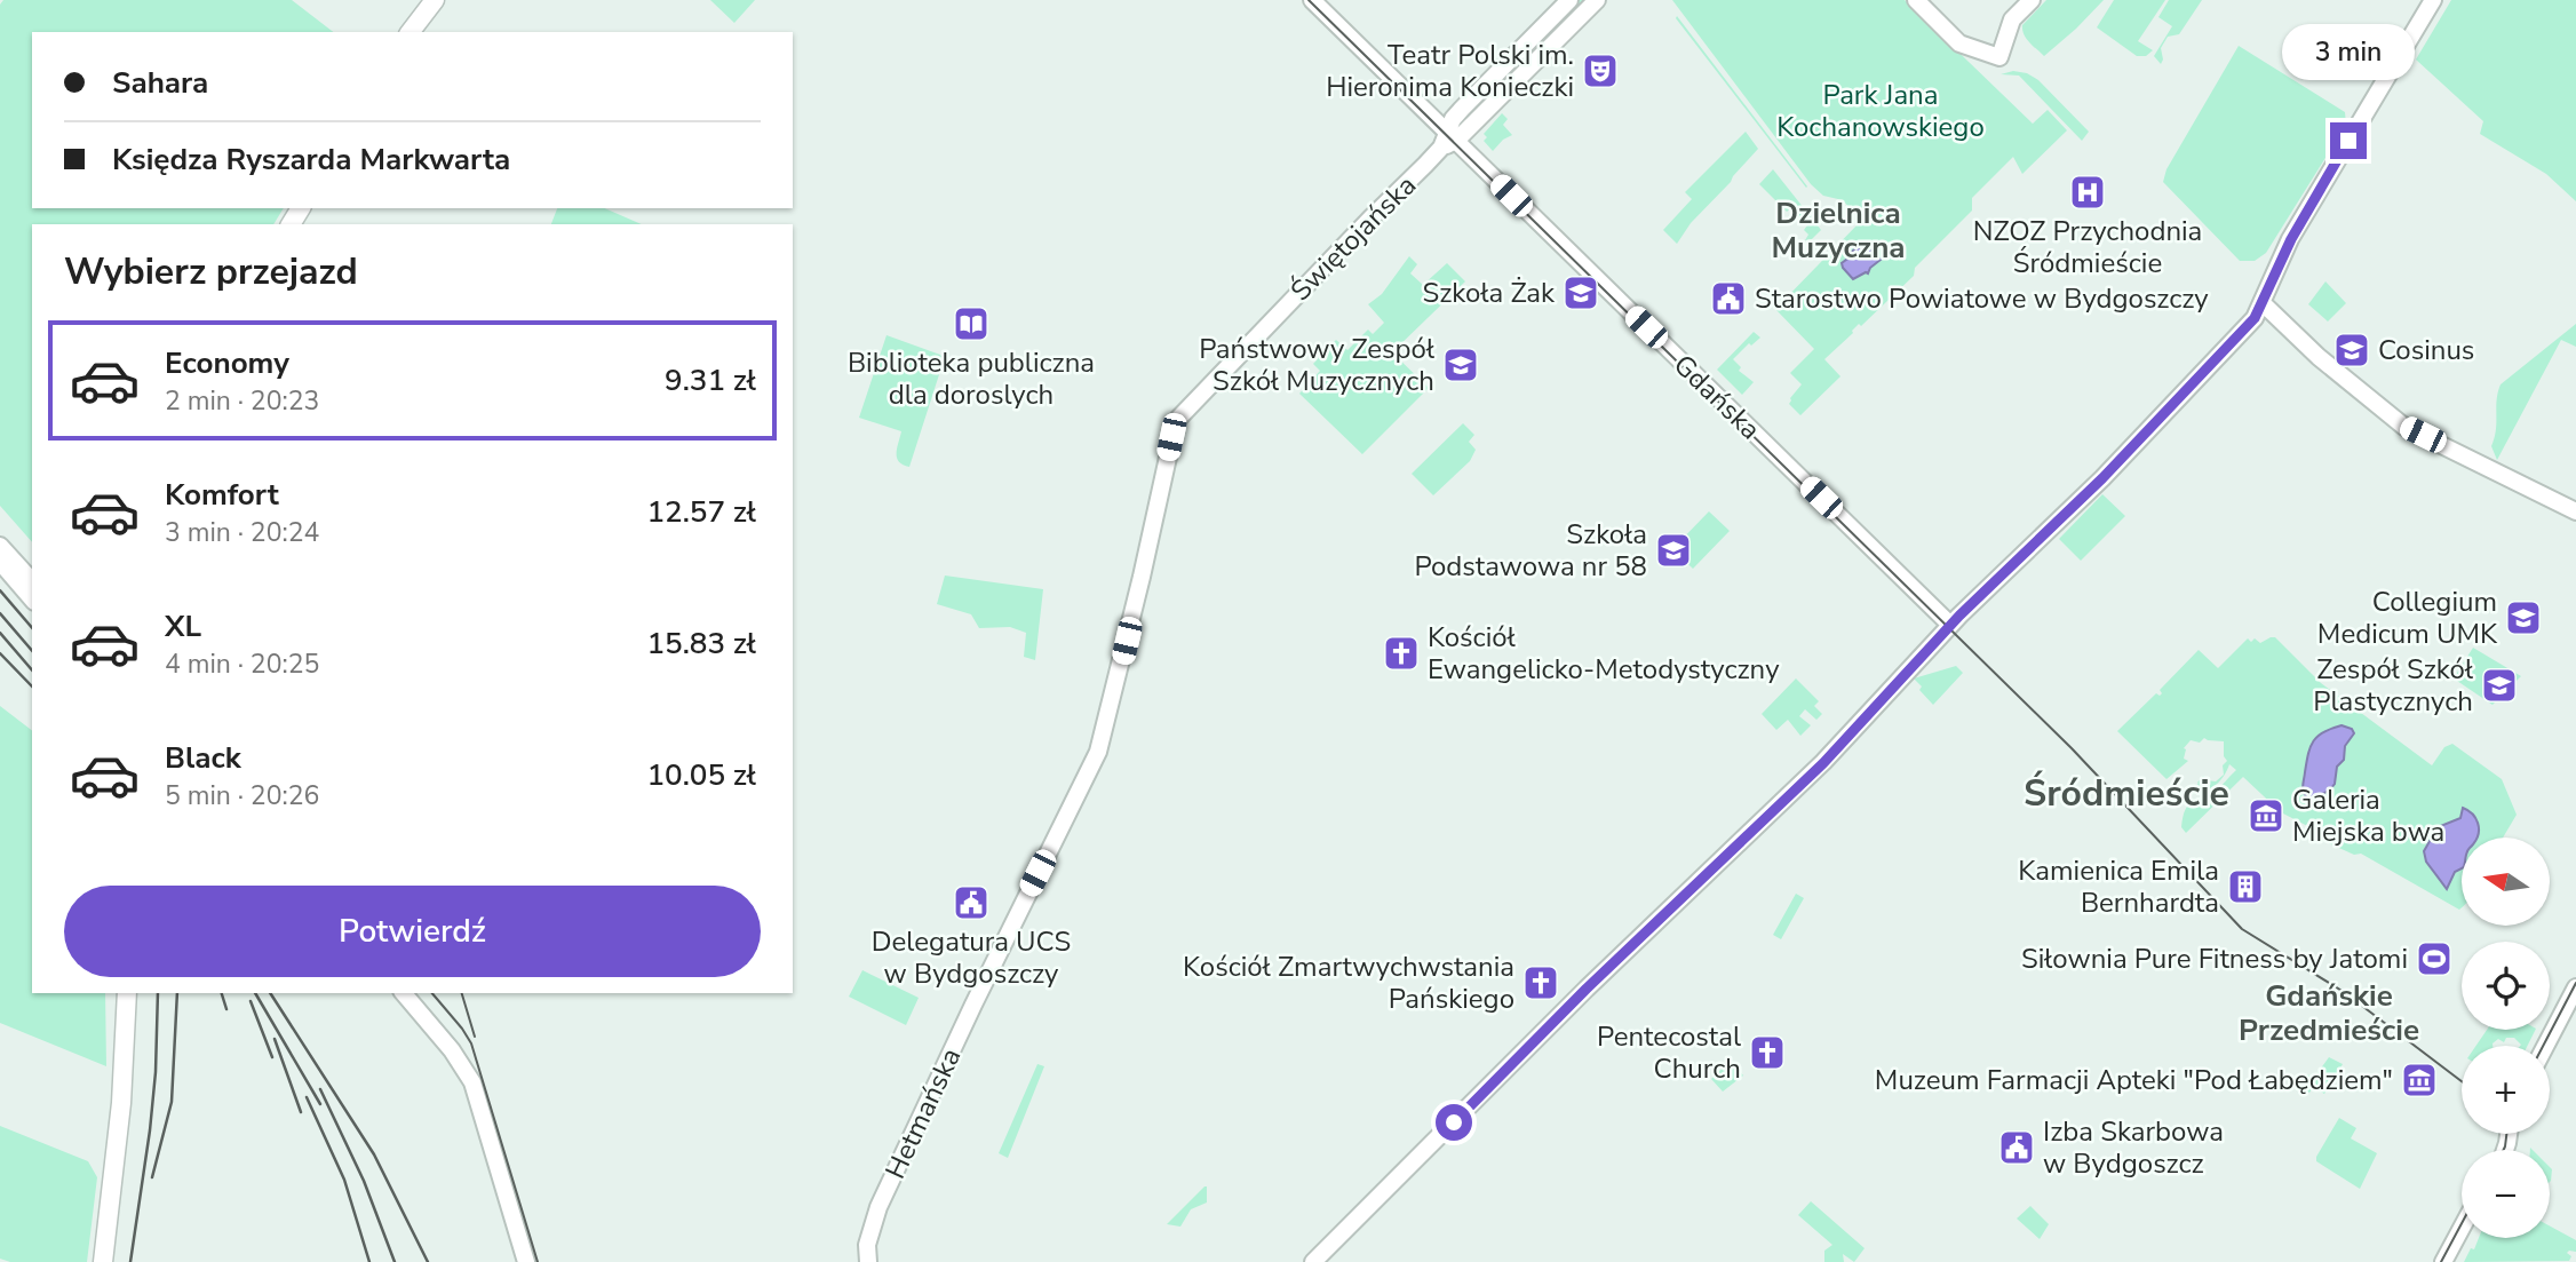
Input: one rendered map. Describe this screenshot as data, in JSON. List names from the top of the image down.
{
  "streets": {
    "street": ["Świętojańska", "Gdańska", "Hetmańska"]
  },
  "crossings": [
    ["Świętojańska", "Gdańska"],
    ["Świętojańska", "Hetmańska"]
  ],
  "districts": ["Dzielnica Muzyczna", "Śródmieście", "Gdańskie Przedmieście"],
  "parks": ["Park Jana Kochanowskiego"],
  "places": {
    "theatre": ["Teatr Polski im. Hieronima Konieczki"],
    "hospital": ["NZOZ Przychodnia Śródmieście"],
    "school or university": [
      "Szkoła Żak",
      "Cosinus",
      "Państwowy Zespół Szkół Muzycznych",
      "Szkoła Podstawowa nr 58",
      "Collegium Medicum UMK",
      "Zespół Szkół Plastycznych"
    ],
    "public building": ["Starostwo Powiatowe w Bydgoszczy", "Delegatura UCS w Bydgoszczy", "Izba Skarbowa w Bydgoszcz"],
    "library": ["Biblioteka publiczna dla doroslych"],
    "church": ["Kościół Ewangelicko-Metodystyczny", "Kościół Zmartwychwstania Pańskiego", "Pentecostal Church"],
    "museum": ["Galeria Miejska bwa", "Muzeum Farmacji Apteki \"Pod Łabędziem\""],
    "building": ["Kamienica Emila Bernhardta"],
    "sports": ["Siłownia Pure Fitness by Jatomi"]
  },
  "north": "left",
  "page": {
    "bubble": "3 min",
    "banner": ["Sahara", "Księdza Ryszarda Markwarta"],
    "heading": "Wybierz przejazd",
    "list": [
      {
        "name": "Economy",
        "note": "2 min · 20:23",
        "value": "9.31 zł"
      },
      {
        "name": "Komfort",
        "note": "3 min · 20:24",
        "value": "12.57 zł"
      },
      {
        "name": "XL",
        "note": "4 min · 20:25",
        "value": "15.83 zł"
      },
      {
        "name": "Black",
        "note": "5 min · 20:26",
        "value": "10.05 zł"
      }
    ],
    "map_buttons": ["+", "−"],
    "buttons": "Potwierdź"
  }
}
